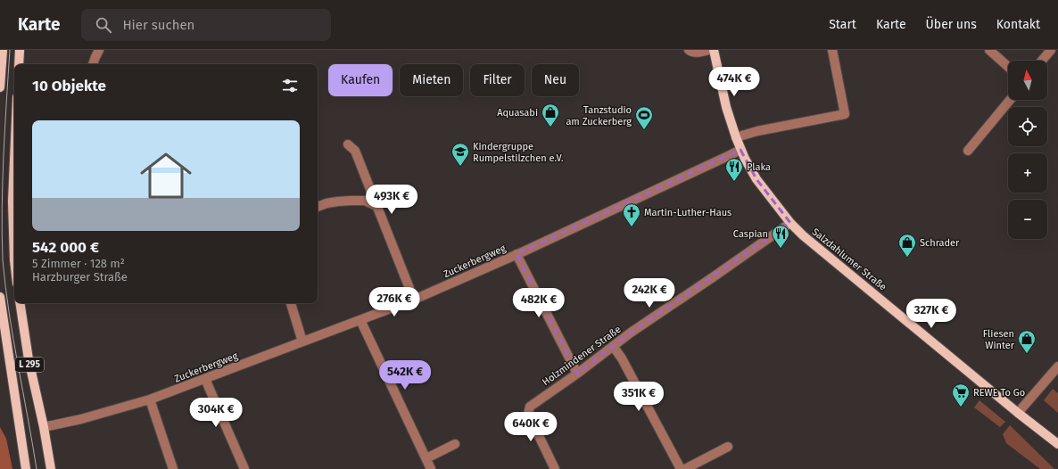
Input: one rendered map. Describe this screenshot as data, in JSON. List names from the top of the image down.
{
  "streets": {
    "main road": ["Salzdahlumer Straße", "L 295"],
    "street": ["Zuckerbergweg", "Holzmindener Straße"]
  },
  "crossings": [
    ["Salzdahlumer Straße", "Zuckerbergweg"],
    ["Salzdahlumer Straße", "Holzmindener Straße"],
    ["Zuckerbergweg", "L 295"]
  ],
  "places": {
    "shop": ["Aquasabi", "Schrader", "Fliesen Winter"],
    "sports": ["Tanzstudio am Zuckerberg"],
    "school or university": ["Kindergruppe Rumpelstilzchen e.V."],
    "restaurant": ["Plaka", "Caspian"],
    "church": ["Martin-Luther-Haus"],
    "supermarket": ["REWE To Go"]
  },
  "north": "top",
  "page": {
    "header": "Karte",
    "search": "Hier suchen",
    "nav": [
      "Start",
      "Karte",
      "Über uns",
      "Kontakt"
    ],
    "map_buttons": ["+", "−"],
    "chip": [
      "Kaufen",
      "Mieten",
      "Filter",
      "Neu"
    ],
    "heading": "10 Objekte",
    "price": [
      "474K €",
      "493K €",
      "242K €",
      "276K €",
      "482K €",
      "327K €",
      "542K €",
      "351K €",
      "304K €",
      "640K €"
    ],
    "list": [
      {
        "name": "542 000 €",
        "note": "5 Zimmer · 128 m² · Harzburger Straße"
      }
    ]
  }
}
